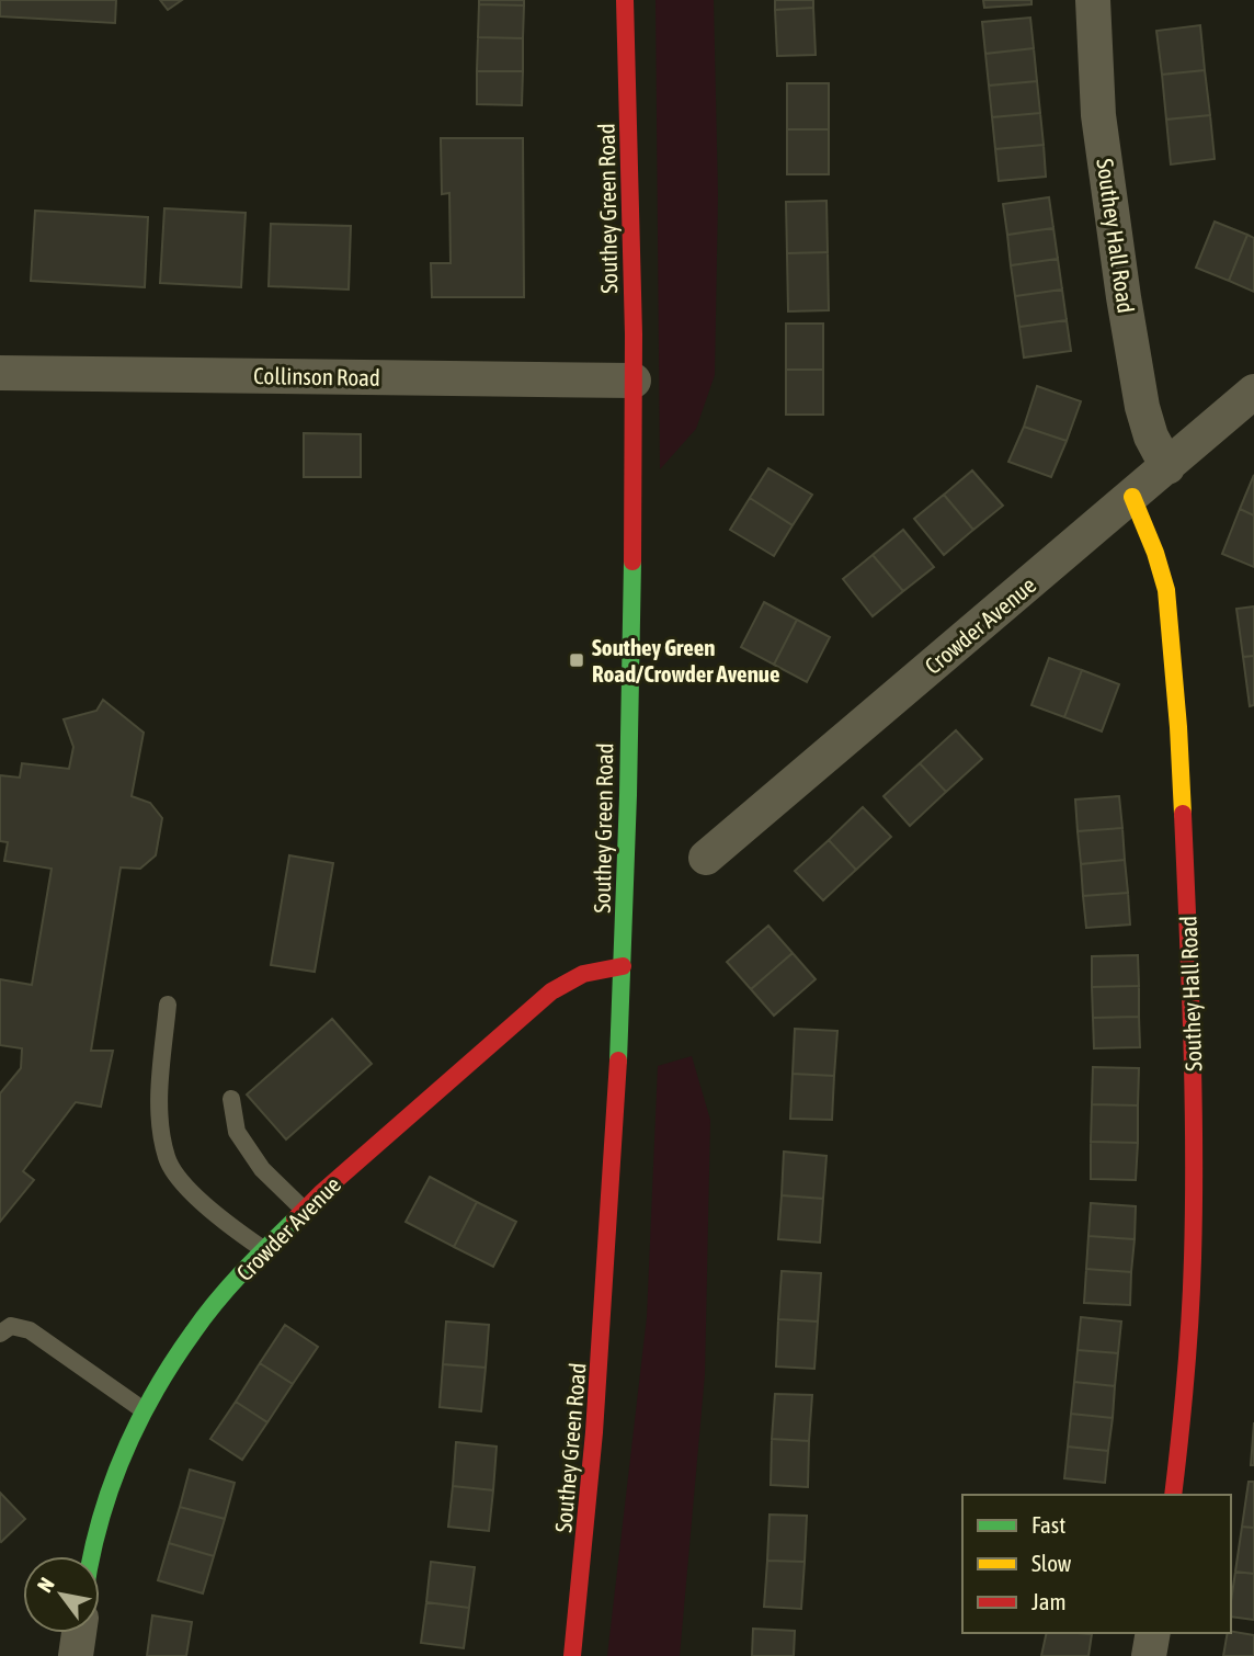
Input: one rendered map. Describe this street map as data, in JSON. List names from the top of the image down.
{
  "streets": {
    "street": [
      "Southey Green Road",
      "Southey Hall Road",
      "Collinson Road",
      "Crowder Avenue"
    ]
  },
  "crossings": [
    ["Southey Green Road", "Collinson Road"],
    ["Southey Green Road", "Crowder Avenue"],
    ["Southey Hall Road", "Crowder Avenue"]
  ],
  "places": {
    "transit": ["Southey Green Road/Crowder Avenue"]
  },
  "legend": ["Fast", "Slow", "Jam"],
  "north": "top left"
}
